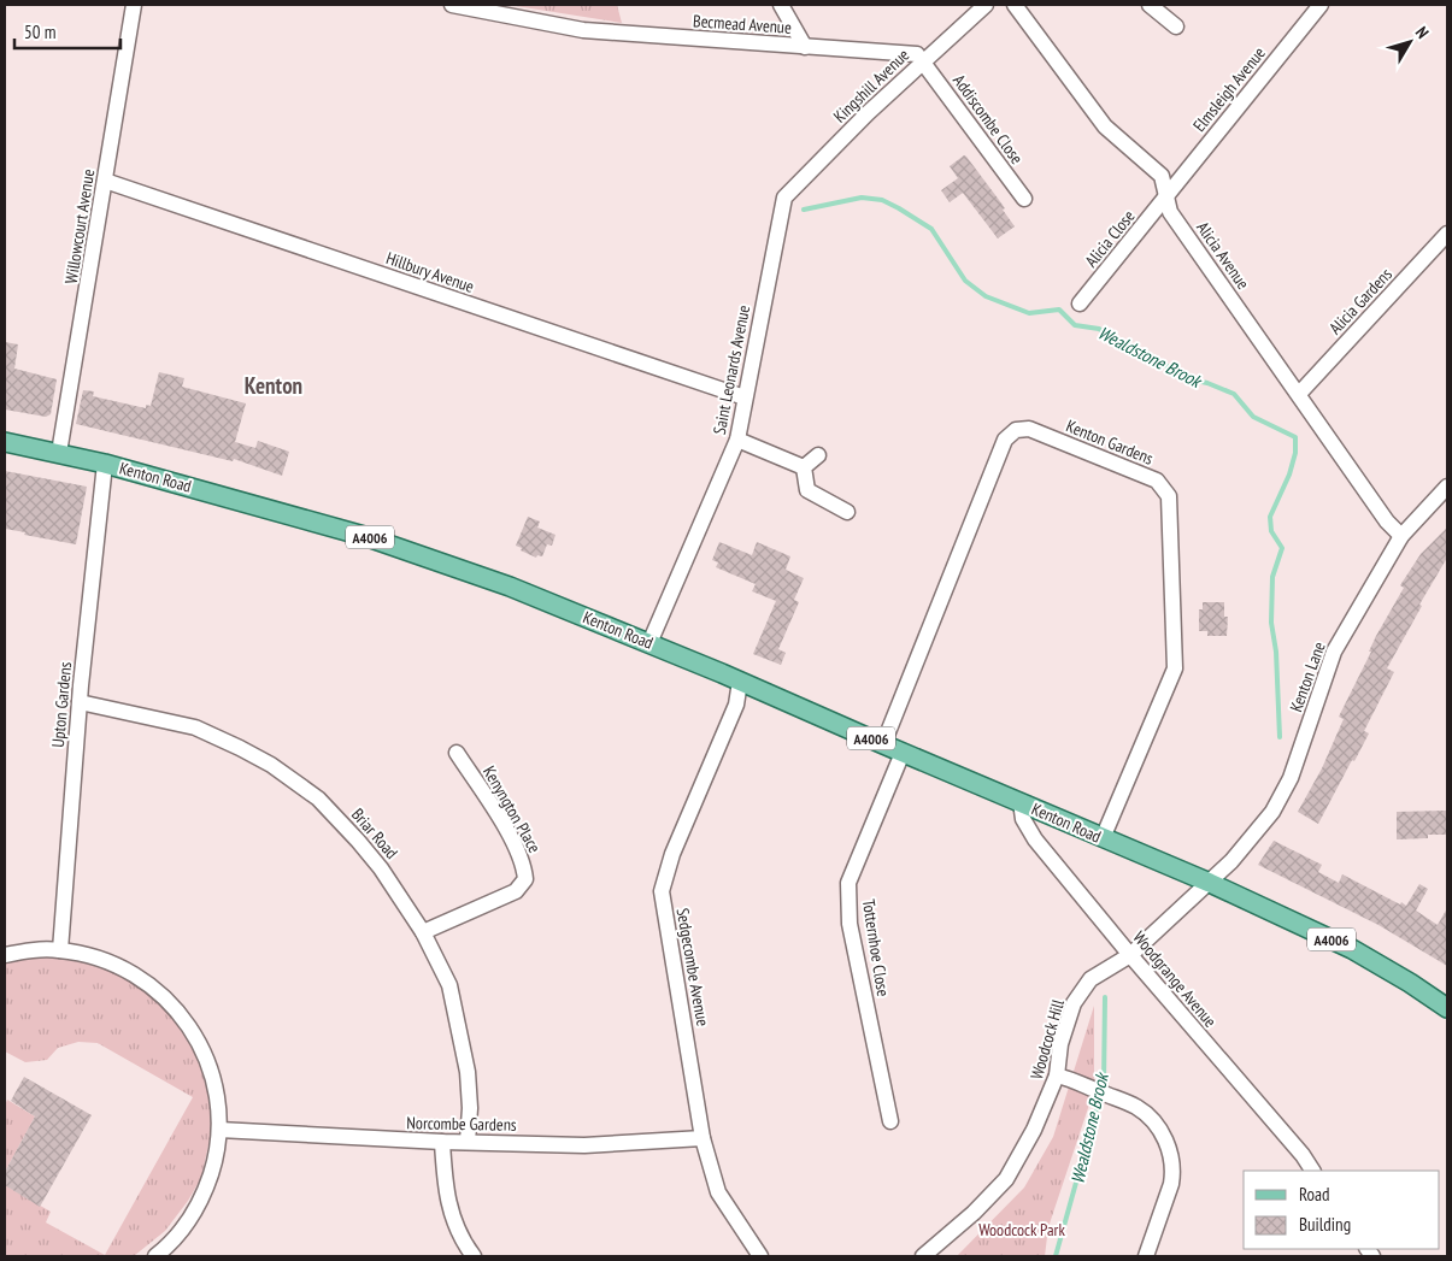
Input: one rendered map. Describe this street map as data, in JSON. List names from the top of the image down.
{
  "streets": {
    "main road": ["Kenton Road", "A4006"],
    "street": [
      "Becmead Avenue",
      "Kingshill Avenue",
      "Elmsleigh Avenue",
      "Addiscombe Close",
      "Willowcourt Avenue",
      "Alicia Close",
      "Alicia Avenue",
      "Hillbury Avenue",
      "Alicia Gardens",
      "Saint Leonards Avenue",
      "Kenton Gardens",
      "Kenton Lane",
      "Upton Gardens",
      "Kenyngton Place",
      "Briar Road",
      "Totternhoe Close",
      "Sedgecombe Avenue",
      "Woodgrange Avenue",
      "Woodcock Hill",
      "Norcombe Gardens"
    ]
  },
  "crossings": [
    ["Becmead Avenue", "Kingshill Avenue"],
    ["Becmead Avenue", "Addiscombe Close"],
    ["Kingshill Avenue", "Addiscombe Close"],
    ["Kingshill Avenue", "Saint Leonards Avenue"],
    ["Elmsleigh Avenue", "Alicia Close"],
    ["Elmsleigh Avenue", "Alicia Avenue"],
    ["Willowcourt Avenue", "Hillbury Avenue"],
    ["Willowcourt Avenue", "Kenton Road"],
    ["Alicia Close", "Alicia Avenue"],
    ["Alicia Avenue", "Alicia Gardens"],
    ["Alicia Avenue", "Kenton Lane"],
    ["Hillbury Avenue", "Saint Leonards Avenue"],
    ["Saint Leonards Avenue", "Kenton Road"],
    ["Kenton Gardens", "Kenton Road"],
    ["Kenton Road", "A4006"],
    ["Kenton Road", "Kenton Lane"],
    ["Kenton Road", "Upton Gardens"],
    ["Kenton Road", "Totternhoe Close"],
    ["Kenton Road", "Sedgecombe Avenue"],
    ["Kenton Road", "Woodgrange Avenue"],
    ["Kenton Road", "Woodcock Hill"],
    ["A4006", "Kenton Lane"],
    ["A4006", "Woodcock Hill"],
    ["Kenton Lane", "Woodcock Hill"],
    ["Upton Gardens", "Briar Road"],
    ["Kenyngton Place", "Briar Road"],
    ["Briar Road", "Norcombe Gardens"],
    ["Sedgecombe Avenue", "Norcombe Gardens"],
    ["Woodgrange Avenue", "Woodcock Hill"]
  ],
  "districts": ["Kenton"],
  "water": ["Wealdstone Brook"],
  "parks": ["Woodcock Park"],
  "legend": ["Road", "Building"],
  "scale_bar": "50 m",
  "north": "top right"
}
